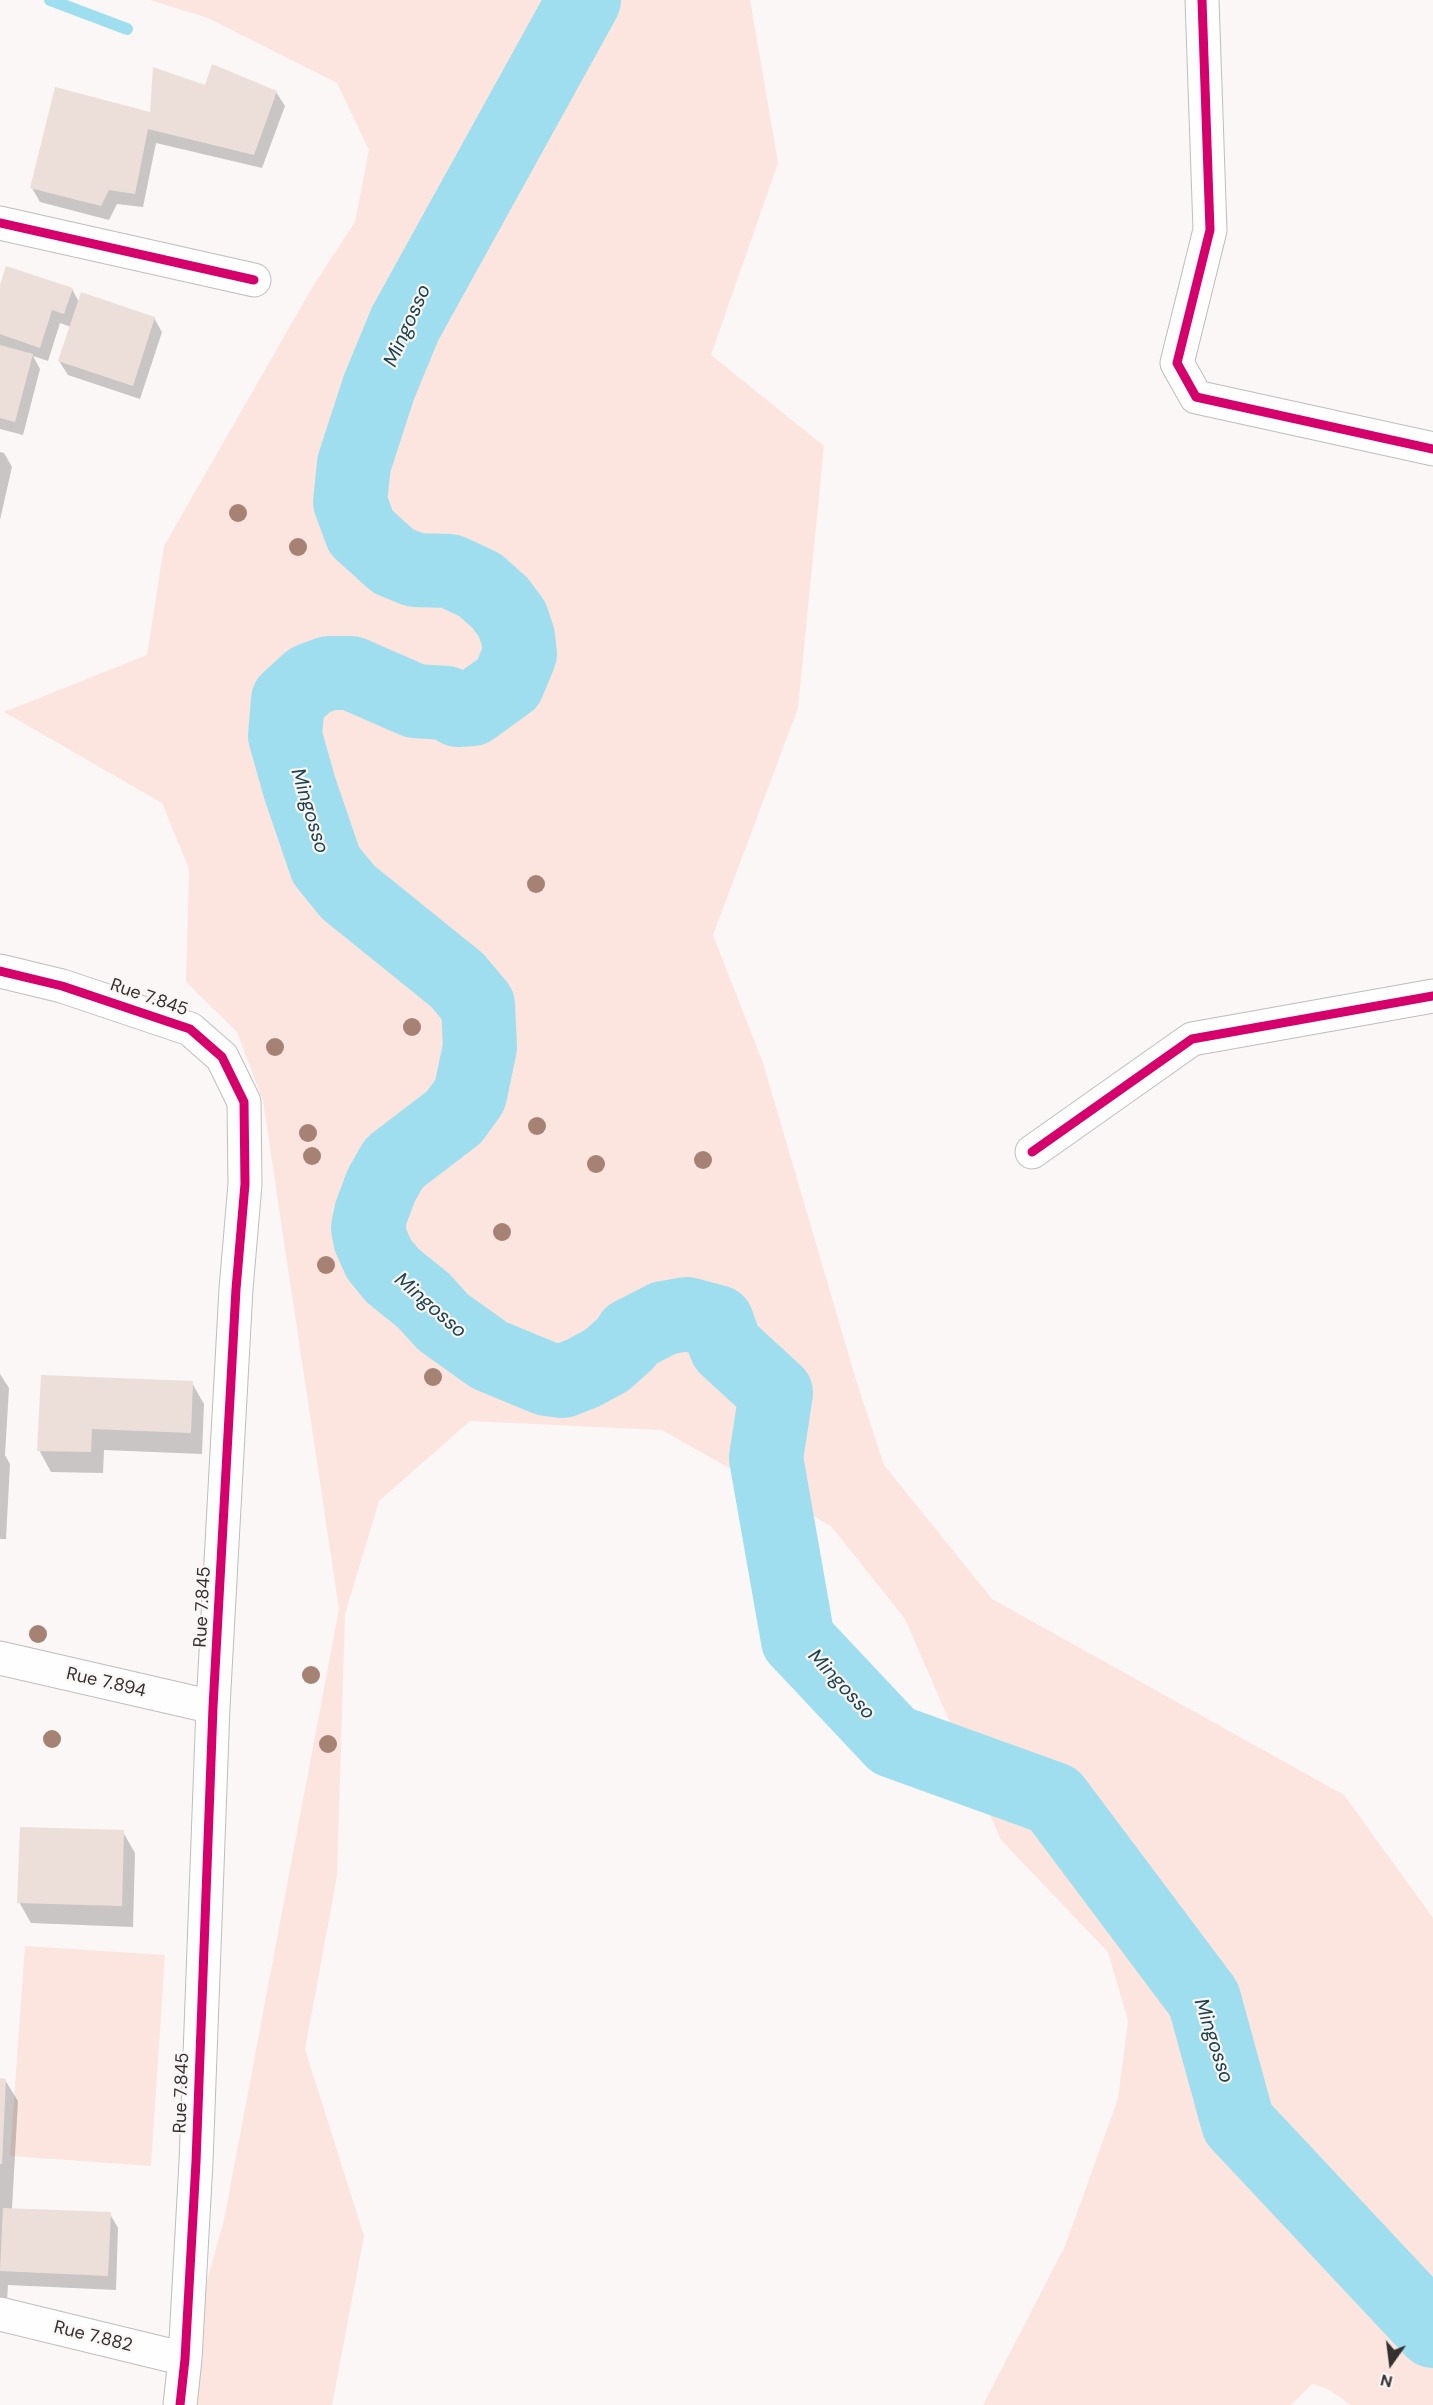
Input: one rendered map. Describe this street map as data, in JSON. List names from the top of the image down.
{
  "streets": {
    "street": ["Rue 7.845", "Rue 7.894", "Rue 7.882"]
  },
  "crossings": [
    ["Rue 7.845", "Rue 7.894"],
    ["Rue 7.845", "Rue 7.882"]
  ],
  "water": ["Mingosso"],
  "north": "bottom"
}
